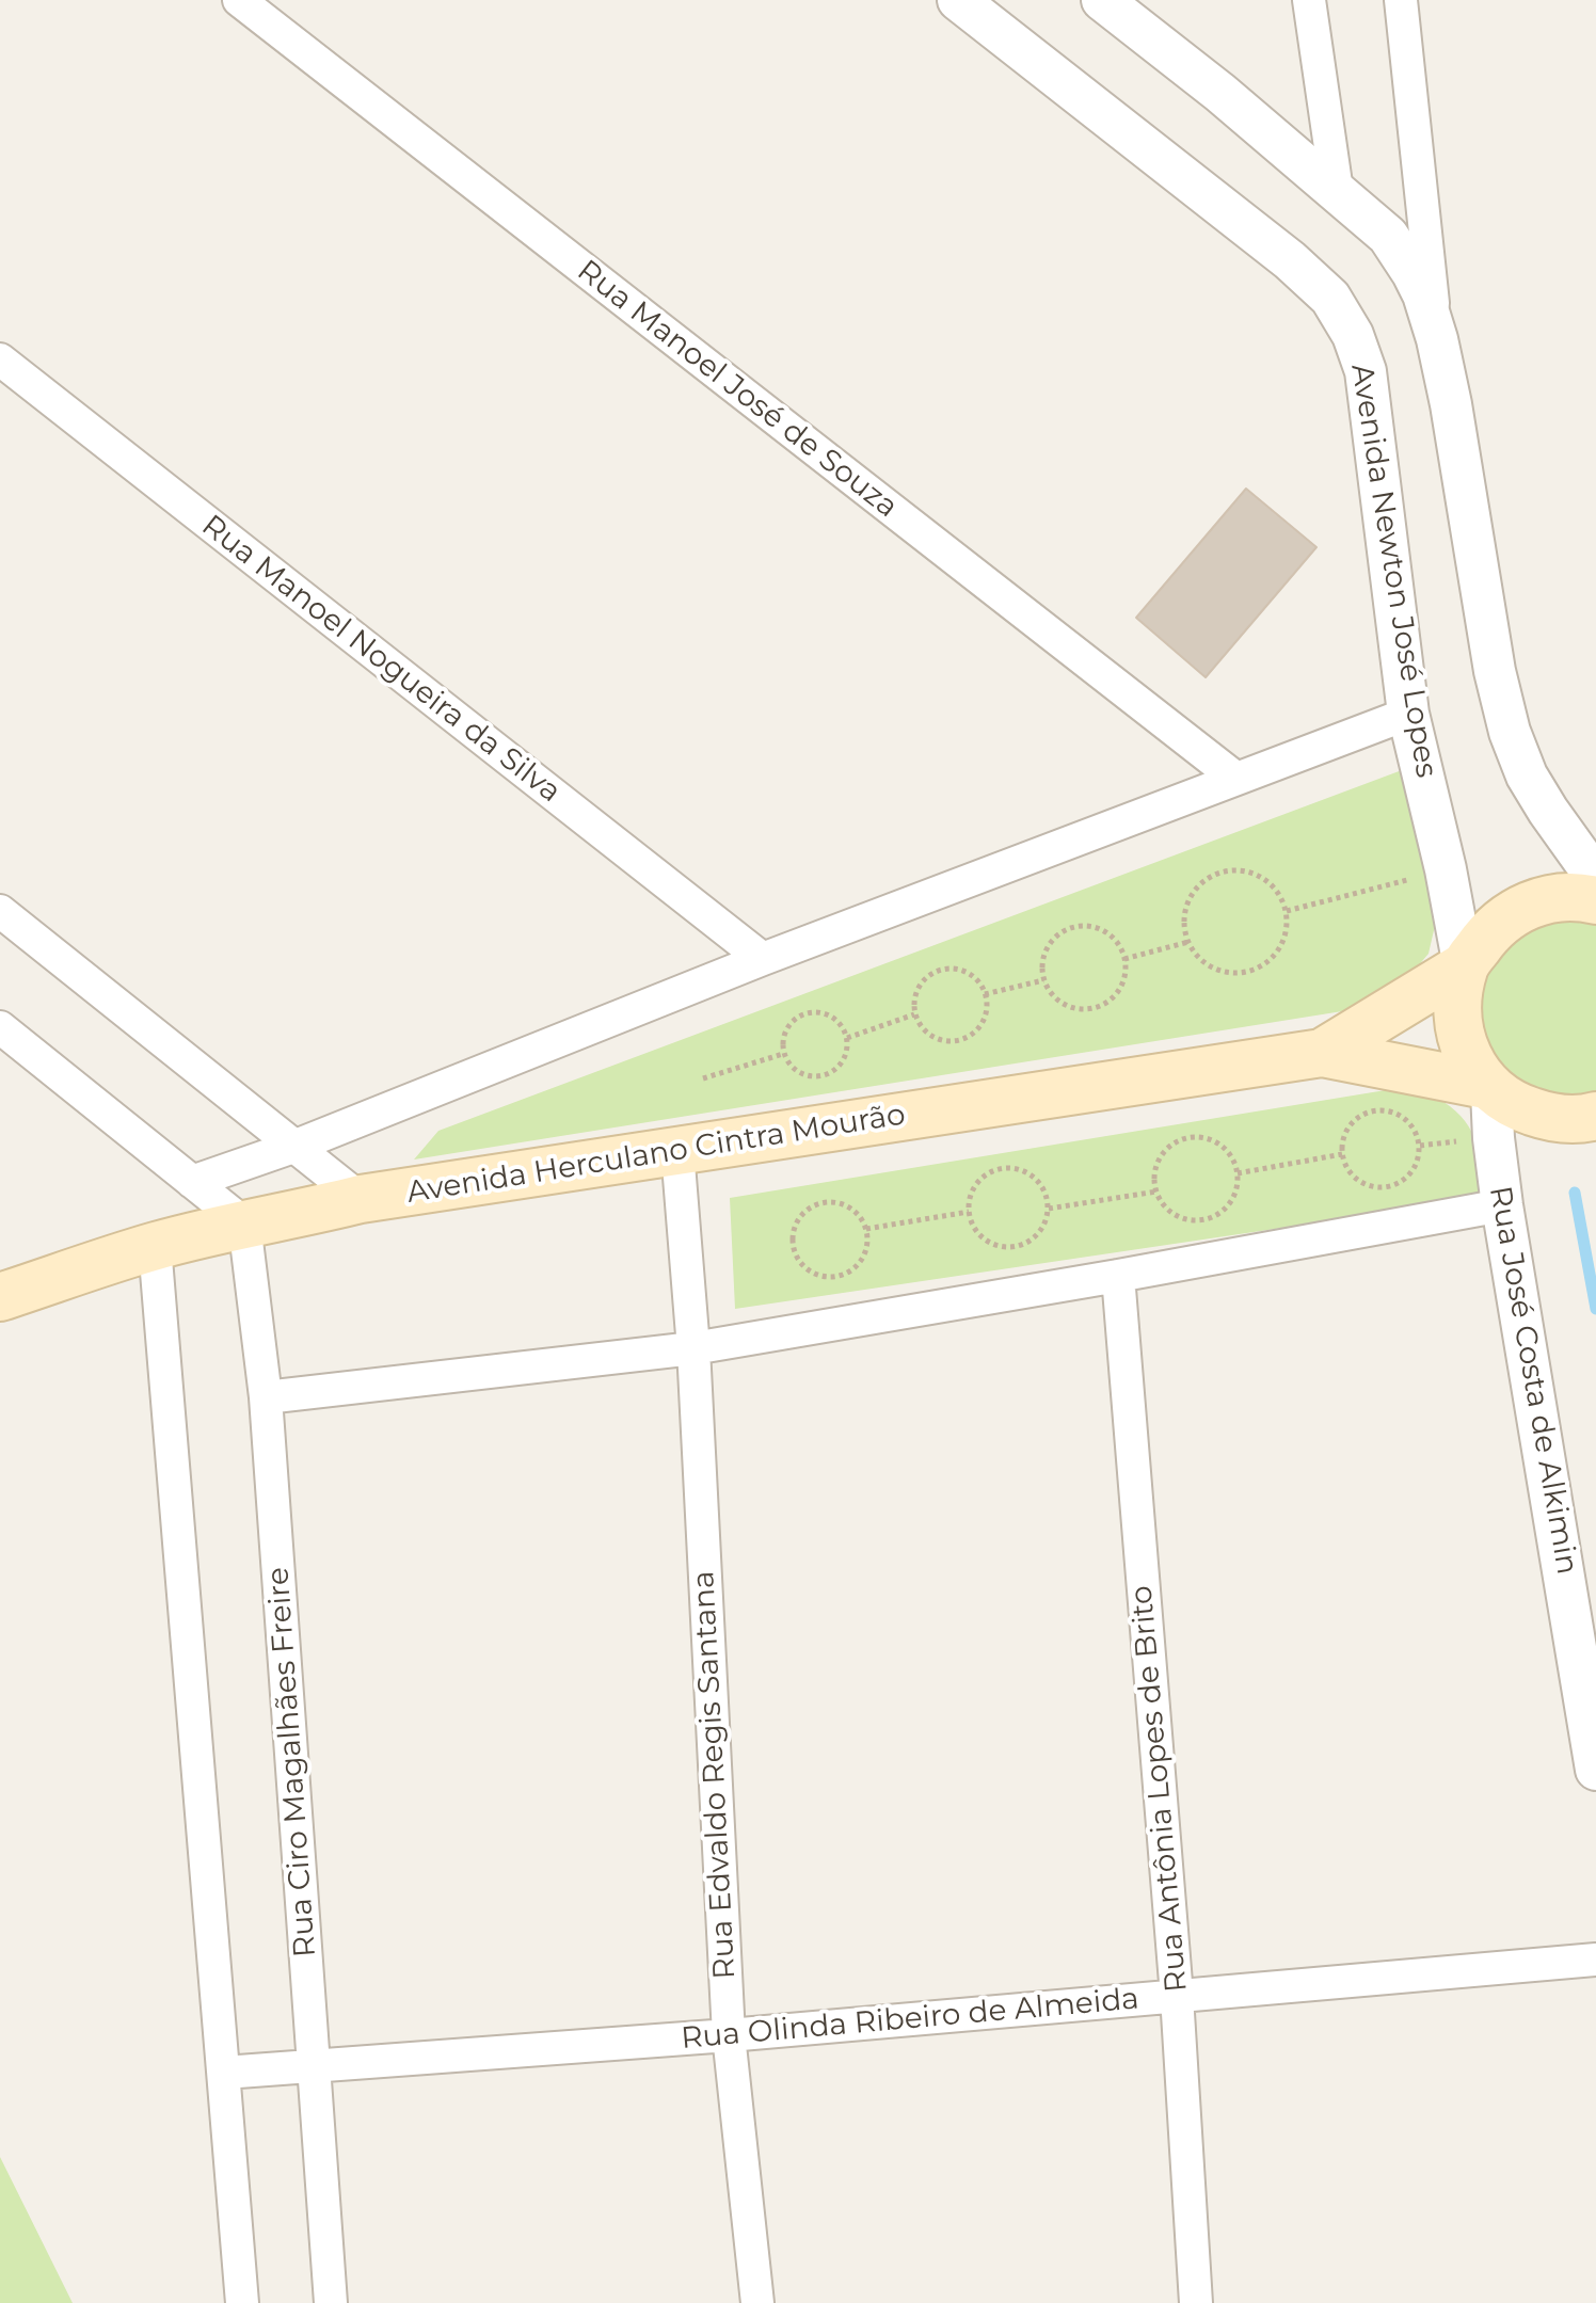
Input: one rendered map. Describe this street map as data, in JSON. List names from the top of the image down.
{
  "streets": {
    "main road": ["Avenida Herculano Cintra Mourão"],
    "street": [
      "Rua Manoel José de Souza",
      "Avenida Newton José Lopes",
      "Rua Manoel Nogueira da Silva",
      "Rua José Costa de Alkimin",
      "Rua Ciro Magalhães Freire",
      "Rua Edvaldo Regis Santana",
      "Rua Antônia Lopes de Brito",
      "Rua Olinda Ribeiro de Almeida"
    ]
  },
  "crossings": [
    ["Avenida Newton José Lopes", "Avenida Herculano Cintra Mourão"],
    ["Avenida Herculano Cintra Mourão", "Rua José Costa de Alkimin"],
    ["Avenida Herculano Cintra Mourão", "Rua Ciro Magalhães Freire"],
    ["Avenida Herculano Cintra Mourão", "Rua Edvaldo Regis Santana"],
    ["Rua Ciro Magalhães Freire", "Rua Olinda Ribeiro de Almeida"],
    ["Rua Edvaldo Regis Santana", "Rua Olinda Ribeiro de Almeida"],
    ["Rua Antônia Lopes de Brito", "Rua Olinda Ribeiro de Almeida"]
  ]
}
